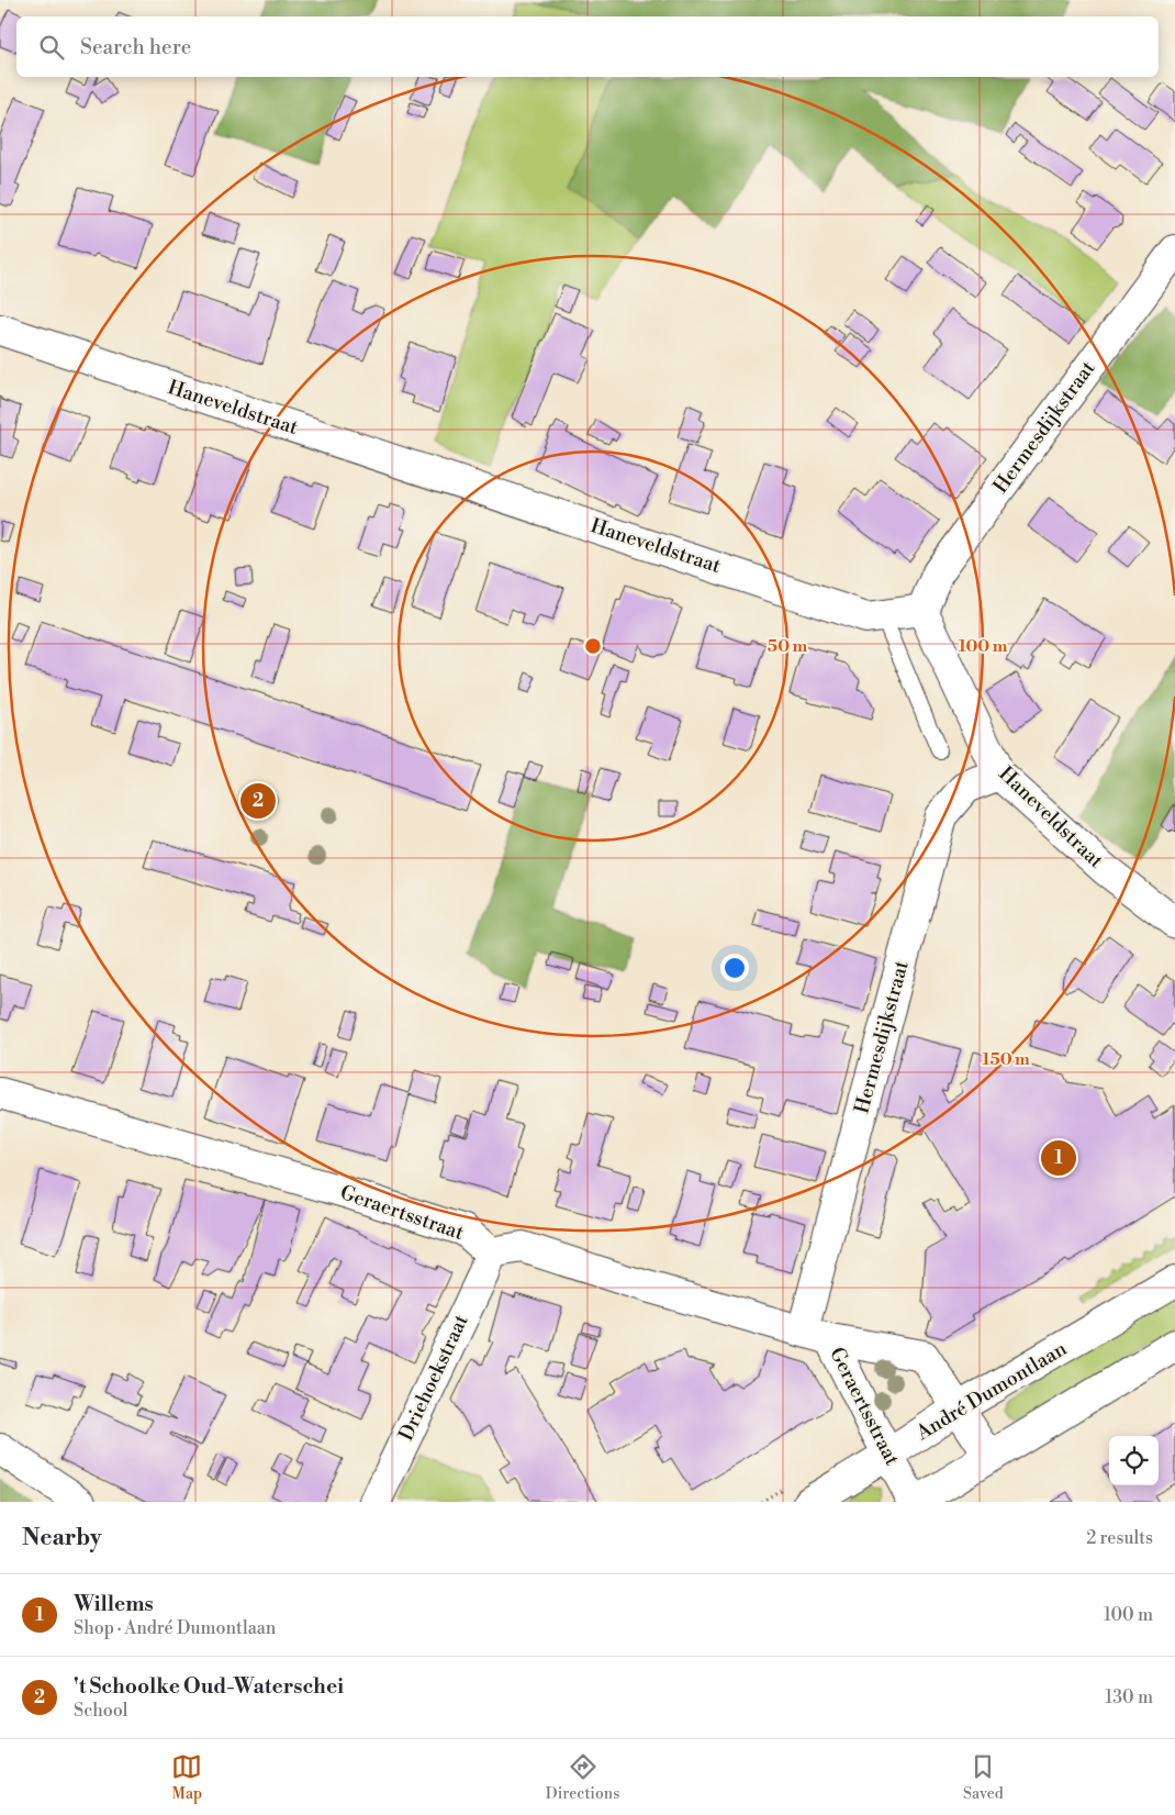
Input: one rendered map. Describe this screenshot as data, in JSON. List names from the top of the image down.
{
  "streets": {
    "street": [
      "Haneveldstraat",
      "Hermesdijkstraat",
      "Geraertsstraat",
      "Driehoekstraat",
      "André Dumontlaan"
    ]
  },
  "crossings": [
    ["Haneveldstraat", "Hermesdijkstraat"],
    ["Hermesdijkstraat", "Geraertsstraat"],
    ["Geraertsstraat", "Driehoekstraat"],
    ["Geraertsstraat", "André Dumontlaan"]
  ],
  "page": {
    "search": "Search here",
    "pins": ["2", "1"],
    "heading": ["Nearby", "2 results"],
    "list": [
      {
        "mark": "1",
        "name": "Willems",
        "note": "Shop · André Dumontlaan",
        "value": "100 m"
      },
      {
        "mark": "2",
        "name": "'t Schoolke Oud-Waterschei",
        "note": "School",
        "value": "130 m"
      }
    ],
    "nav": ["Map", "Directions", "Saved"]
  },
  "rings": ["50 m", "100 m", "150 m"]
}
